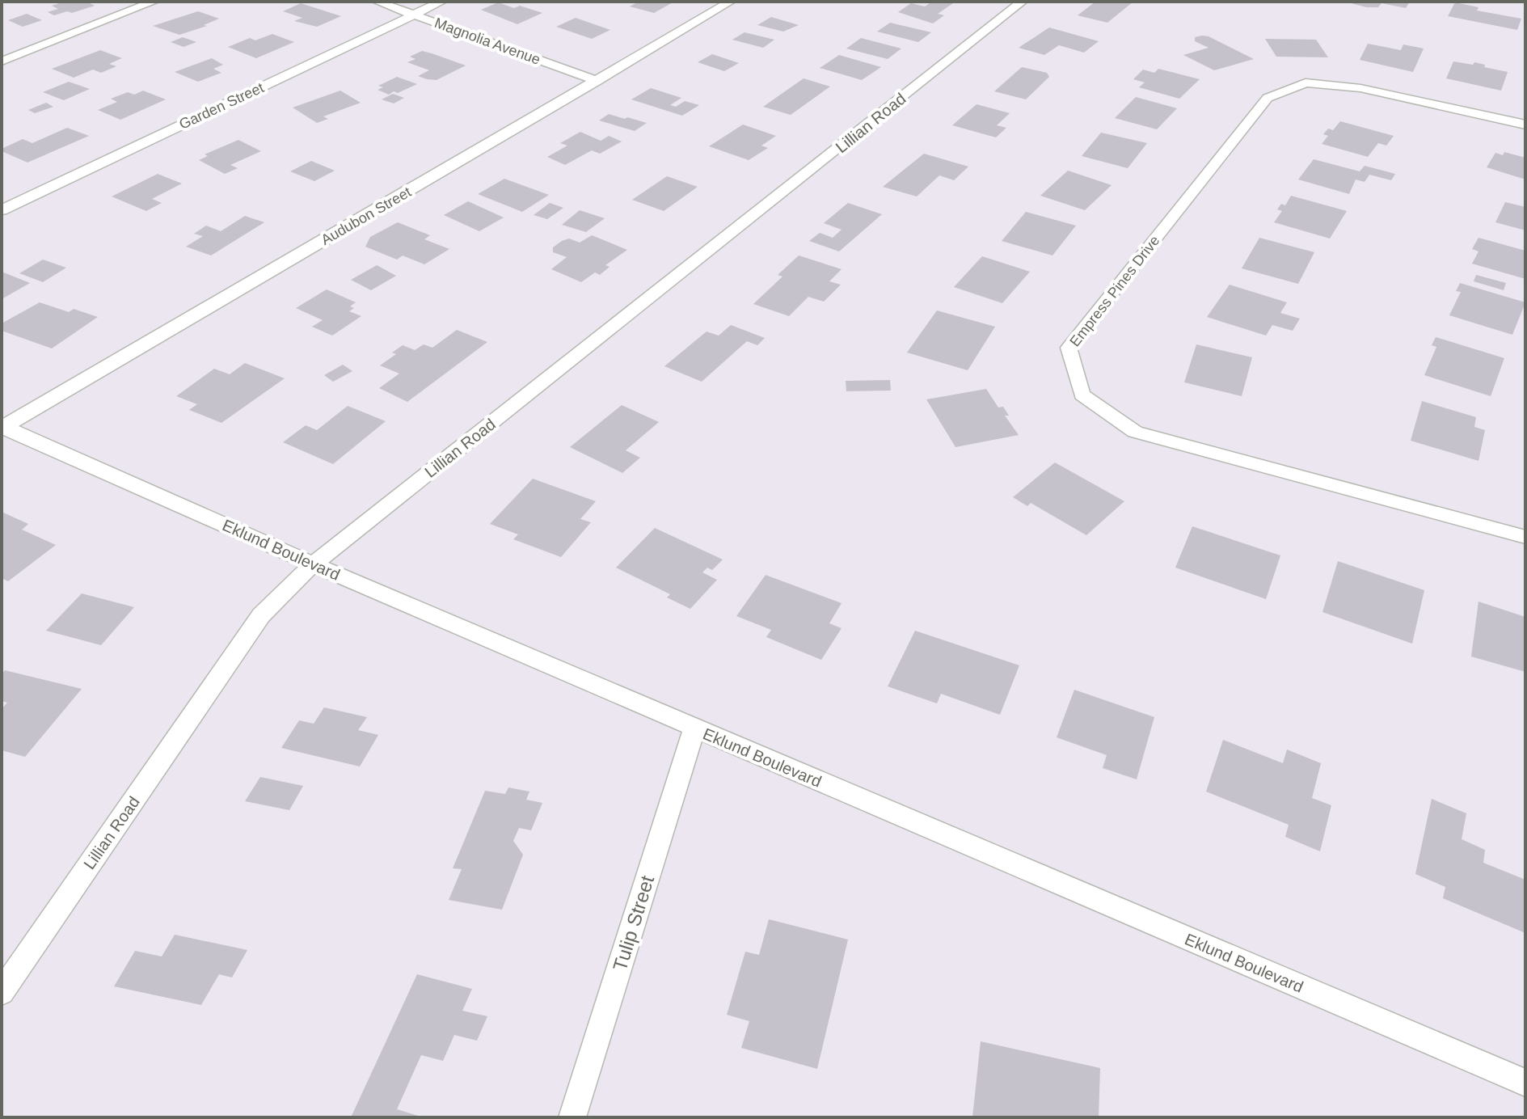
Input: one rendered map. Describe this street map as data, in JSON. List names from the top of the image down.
{
  "streets": {
    "street": [
      "Magnolia Avenue",
      "Garden Street",
      "Lillian Road",
      "Audubon Street",
      "Empress Pines Drive",
      "Eklund Boulevard",
      "Tulip Street"
    ]
  },
  "crossings": [
    ["Magnolia Avenue", "Garden Street"],
    ["Magnolia Avenue", "Audubon Street"],
    ["Lillian Road", "Eklund Boulevard"],
    ["Audubon Street", "Eklund Boulevard"],
    ["Eklund Boulevard", "Tulip Street"]
  ]
}
